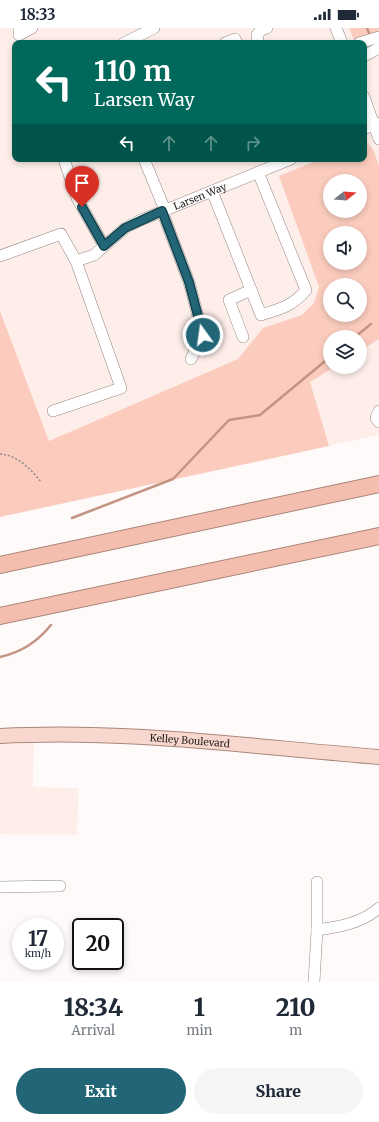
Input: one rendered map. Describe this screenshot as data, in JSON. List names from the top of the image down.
{
  "streets": {
    "main road": ["Kelley Boulevard"],
    "street": ["Larsen Way"]
  },
  "north": "right",
  "page": {
    "status": "18:33",
    "turn": ["110 m", "Larsen Way"],
    "speed": "17 km/h",
    "limit": "20",
    "eta": [
      "18:34",
      "Arrival",
      "1",
      "min",
      "210",
      "m"
    ],
    "buttons": ["Exit", "Share"]
  }
}
